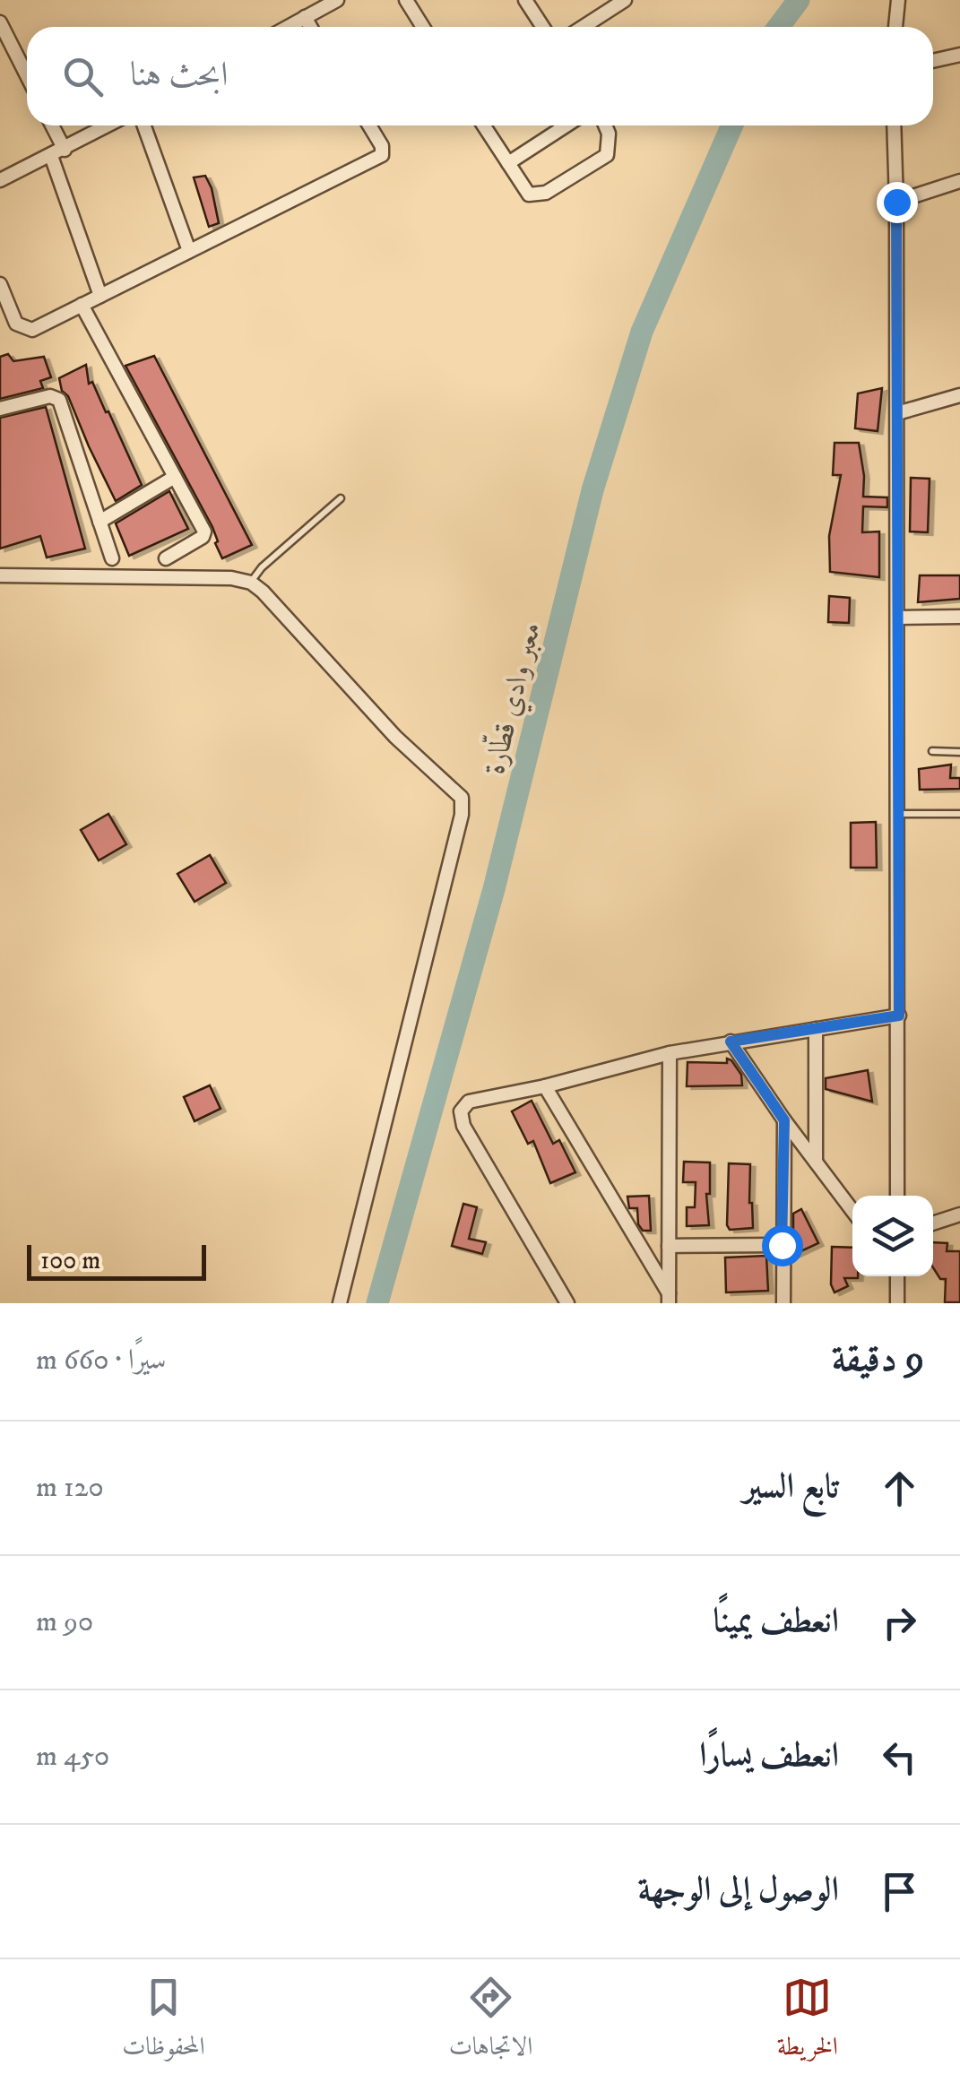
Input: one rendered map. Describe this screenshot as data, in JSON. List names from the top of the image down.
{
  "water": ["معبر وادي قطّارة"],
  "scale_bar": "100 m",
  "page": {
    "search": "ابحث هنا",
    "scale": "100 m",
    "heading": ["9 دقيقة", "سيرًا · 660 m"],
    "list": [
      ["تابع السير", "120 m"],
      ["انعطف يمينًا", "90 m"],
      ["انعطف يسارًا", "450 m"],
      "الوصول إلى الوجهة"
    ],
    "nav": ["الخريطة", "الاتجاهات", "المحفوظات"]
  }
}
